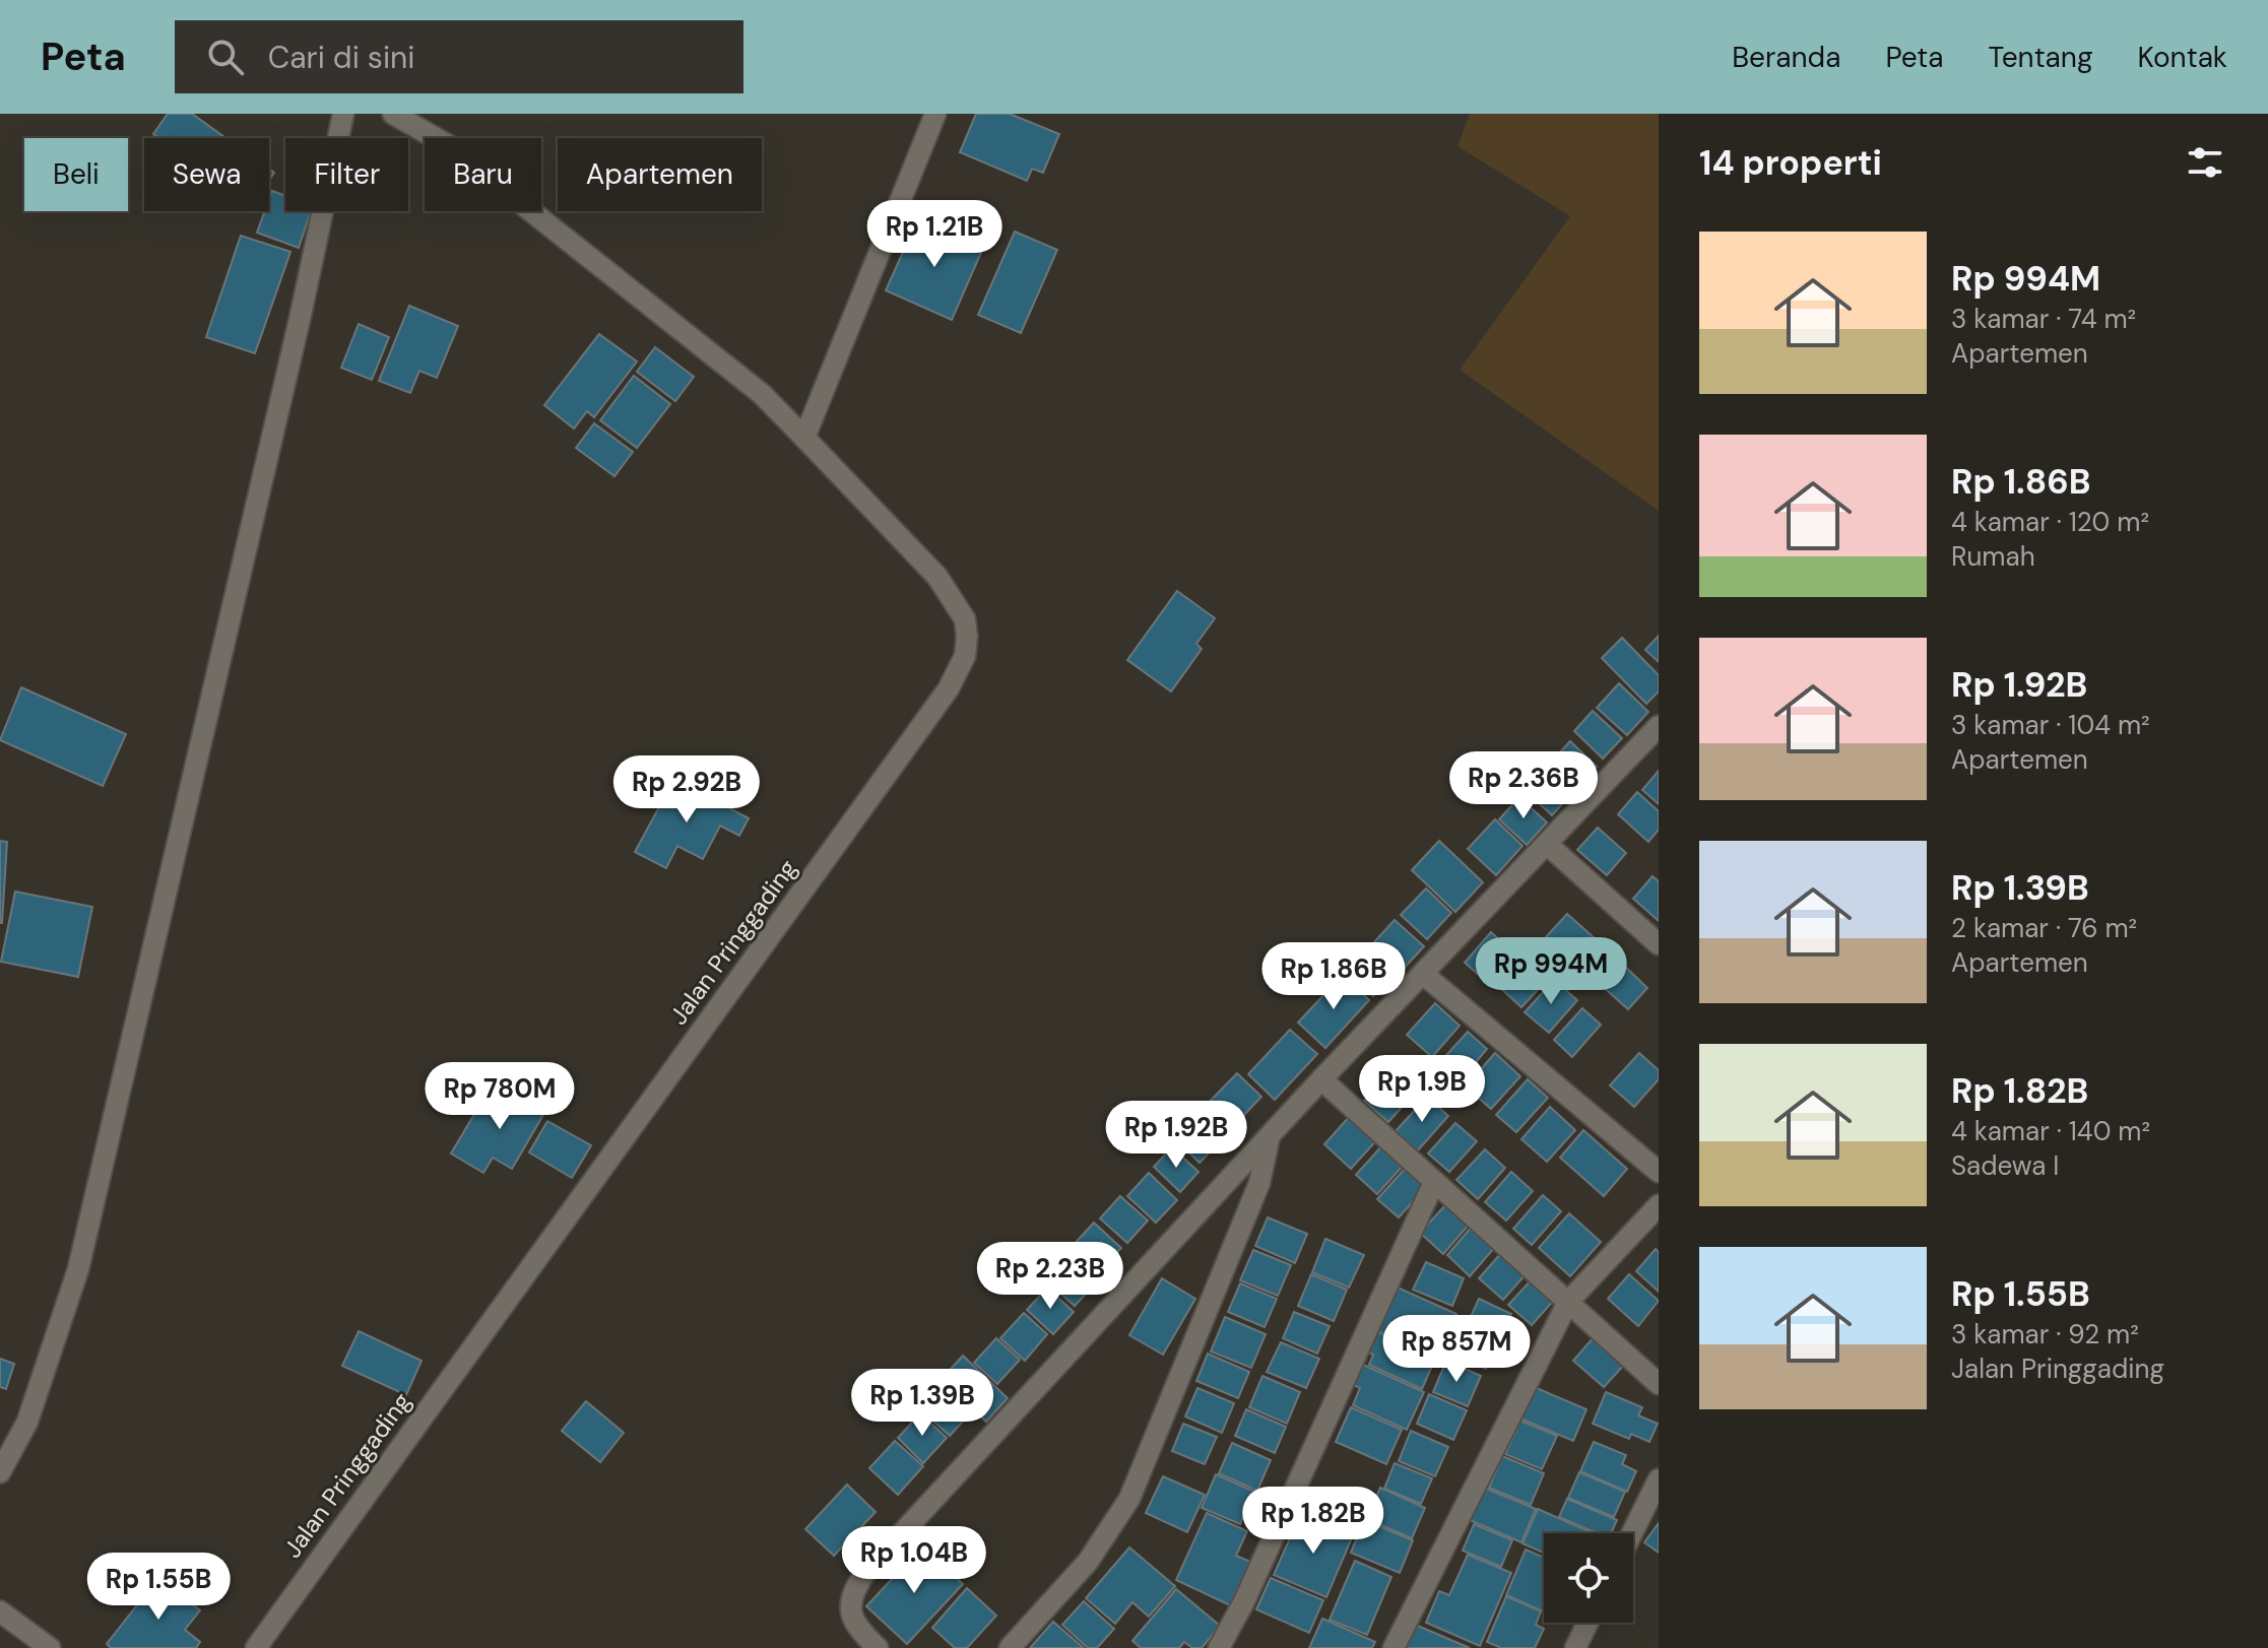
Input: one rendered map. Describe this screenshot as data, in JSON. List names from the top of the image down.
{
  "streets": {
    "street": ["Jalan Pringgading"]
  },
  "page": {
    "header": "Peta",
    "search": "Cari di sini",
    "nav": [
      "Beranda",
      "Peta",
      "Tentang",
      "Kontak"
    ],
    "heading": "14 properti",
    "chip": [
      "Beli",
      "Sewa",
      "Filter",
      "Baru",
      "Apartemen"
    ],
    "price": [
      "Rp 1.21B",
      "Rp 2.36B",
      "Rp 2.92B",
      "Rp 994M",
      "Rp 1.86B",
      "Rp 1.9B",
      "Rp 780M",
      "Rp 1.92B",
      "Rp 2.23B",
      "Rp 857M",
      "Rp 1.39B",
      "Rp 1.82B",
      "Rp 1.04B",
      "Rp 1.55B"
    ],
    "list": [
      {
        "name": "Rp 994M",
        "note": "3 kamar · 74 m² · Apartemen"
      },
      {
        "name": "Rp 1.86B",
        "note": "4 kamar · 120 m² · Rumah"
      },
      {
        "name": "Rp 1.92B",
        "note": "3 kamar · 104 m² · Apartemen"
      },
      {
        "name": "Rp 1.39B",
        "note": "2 kamar · 76 m² · Apartemen"
      },
      {
        "name": "Rp 1.82B",
        "note": "4 kamar · 140 m² · Sadewa I"
      },
      {
        "name": "Rp 1.55B",
        "note": "3 kamar · 92 m² · Jalan Pringgading"
      }
    ]
  }
}
